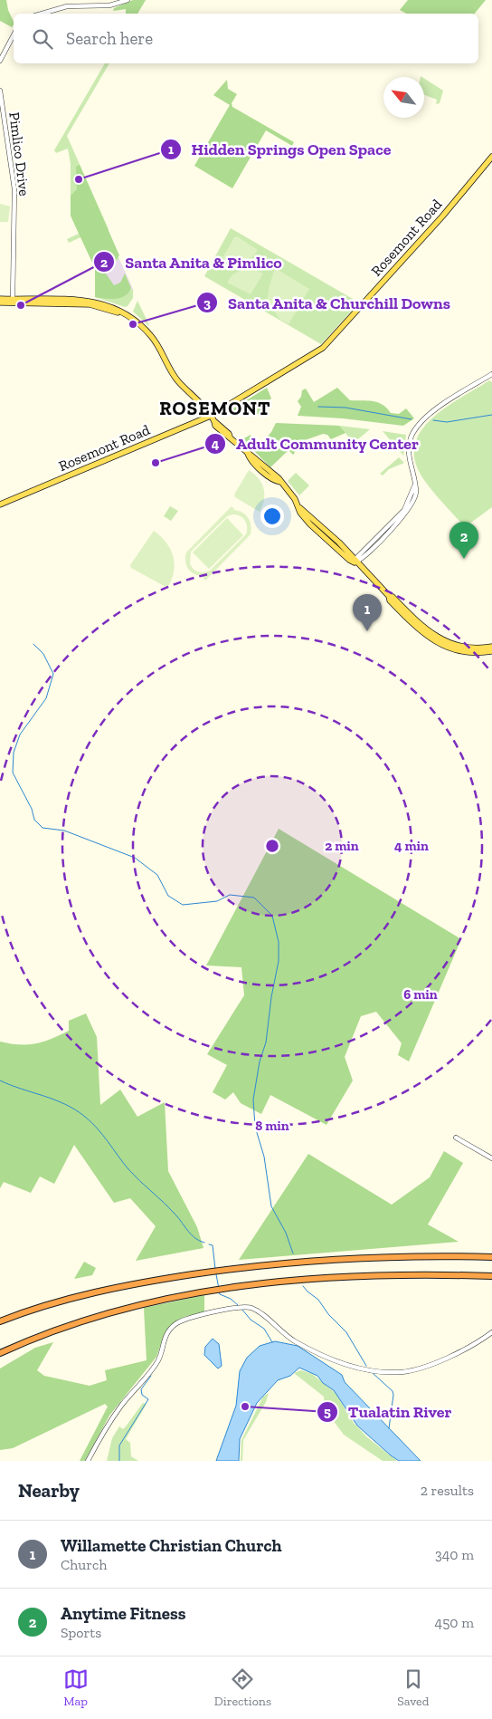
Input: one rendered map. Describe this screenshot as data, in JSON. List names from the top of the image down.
{
  "streets": {
    "main road": ["Rosemont Road"],
    "street": ["Pimlico Drive"]
  },
  "districts": ["ROSEMONT"],
  "places": [
    "Hidden Springs Open Space",
    "Santa Anita & Pimlico",
    "Santa Anita & Churchill Downs",
    "Adult Community Center",
    "Tualatin River"
  ],
  "north": "top left",
  "page": {
    "search": "Search here",
    "pins": ["2", "1"],
    "heading": ["Nearby", "2 results"],
    "list": [
      {
        "mark": "1",
        "name": "Willamette Christian Church",
        "note": "Church",
        "value": "340 m"
      },
      {
        "mark": "2",
        "name": "Anytime Fitness",
        "note": "Sports",
        "value": "450 m"
      }
    ],
    "nav": ["Map", "Directions", "Saved"]
  },
  "rings": [
    "2 min",
    "4 min",
    "6 min",
    "8 min"
  ]
}
